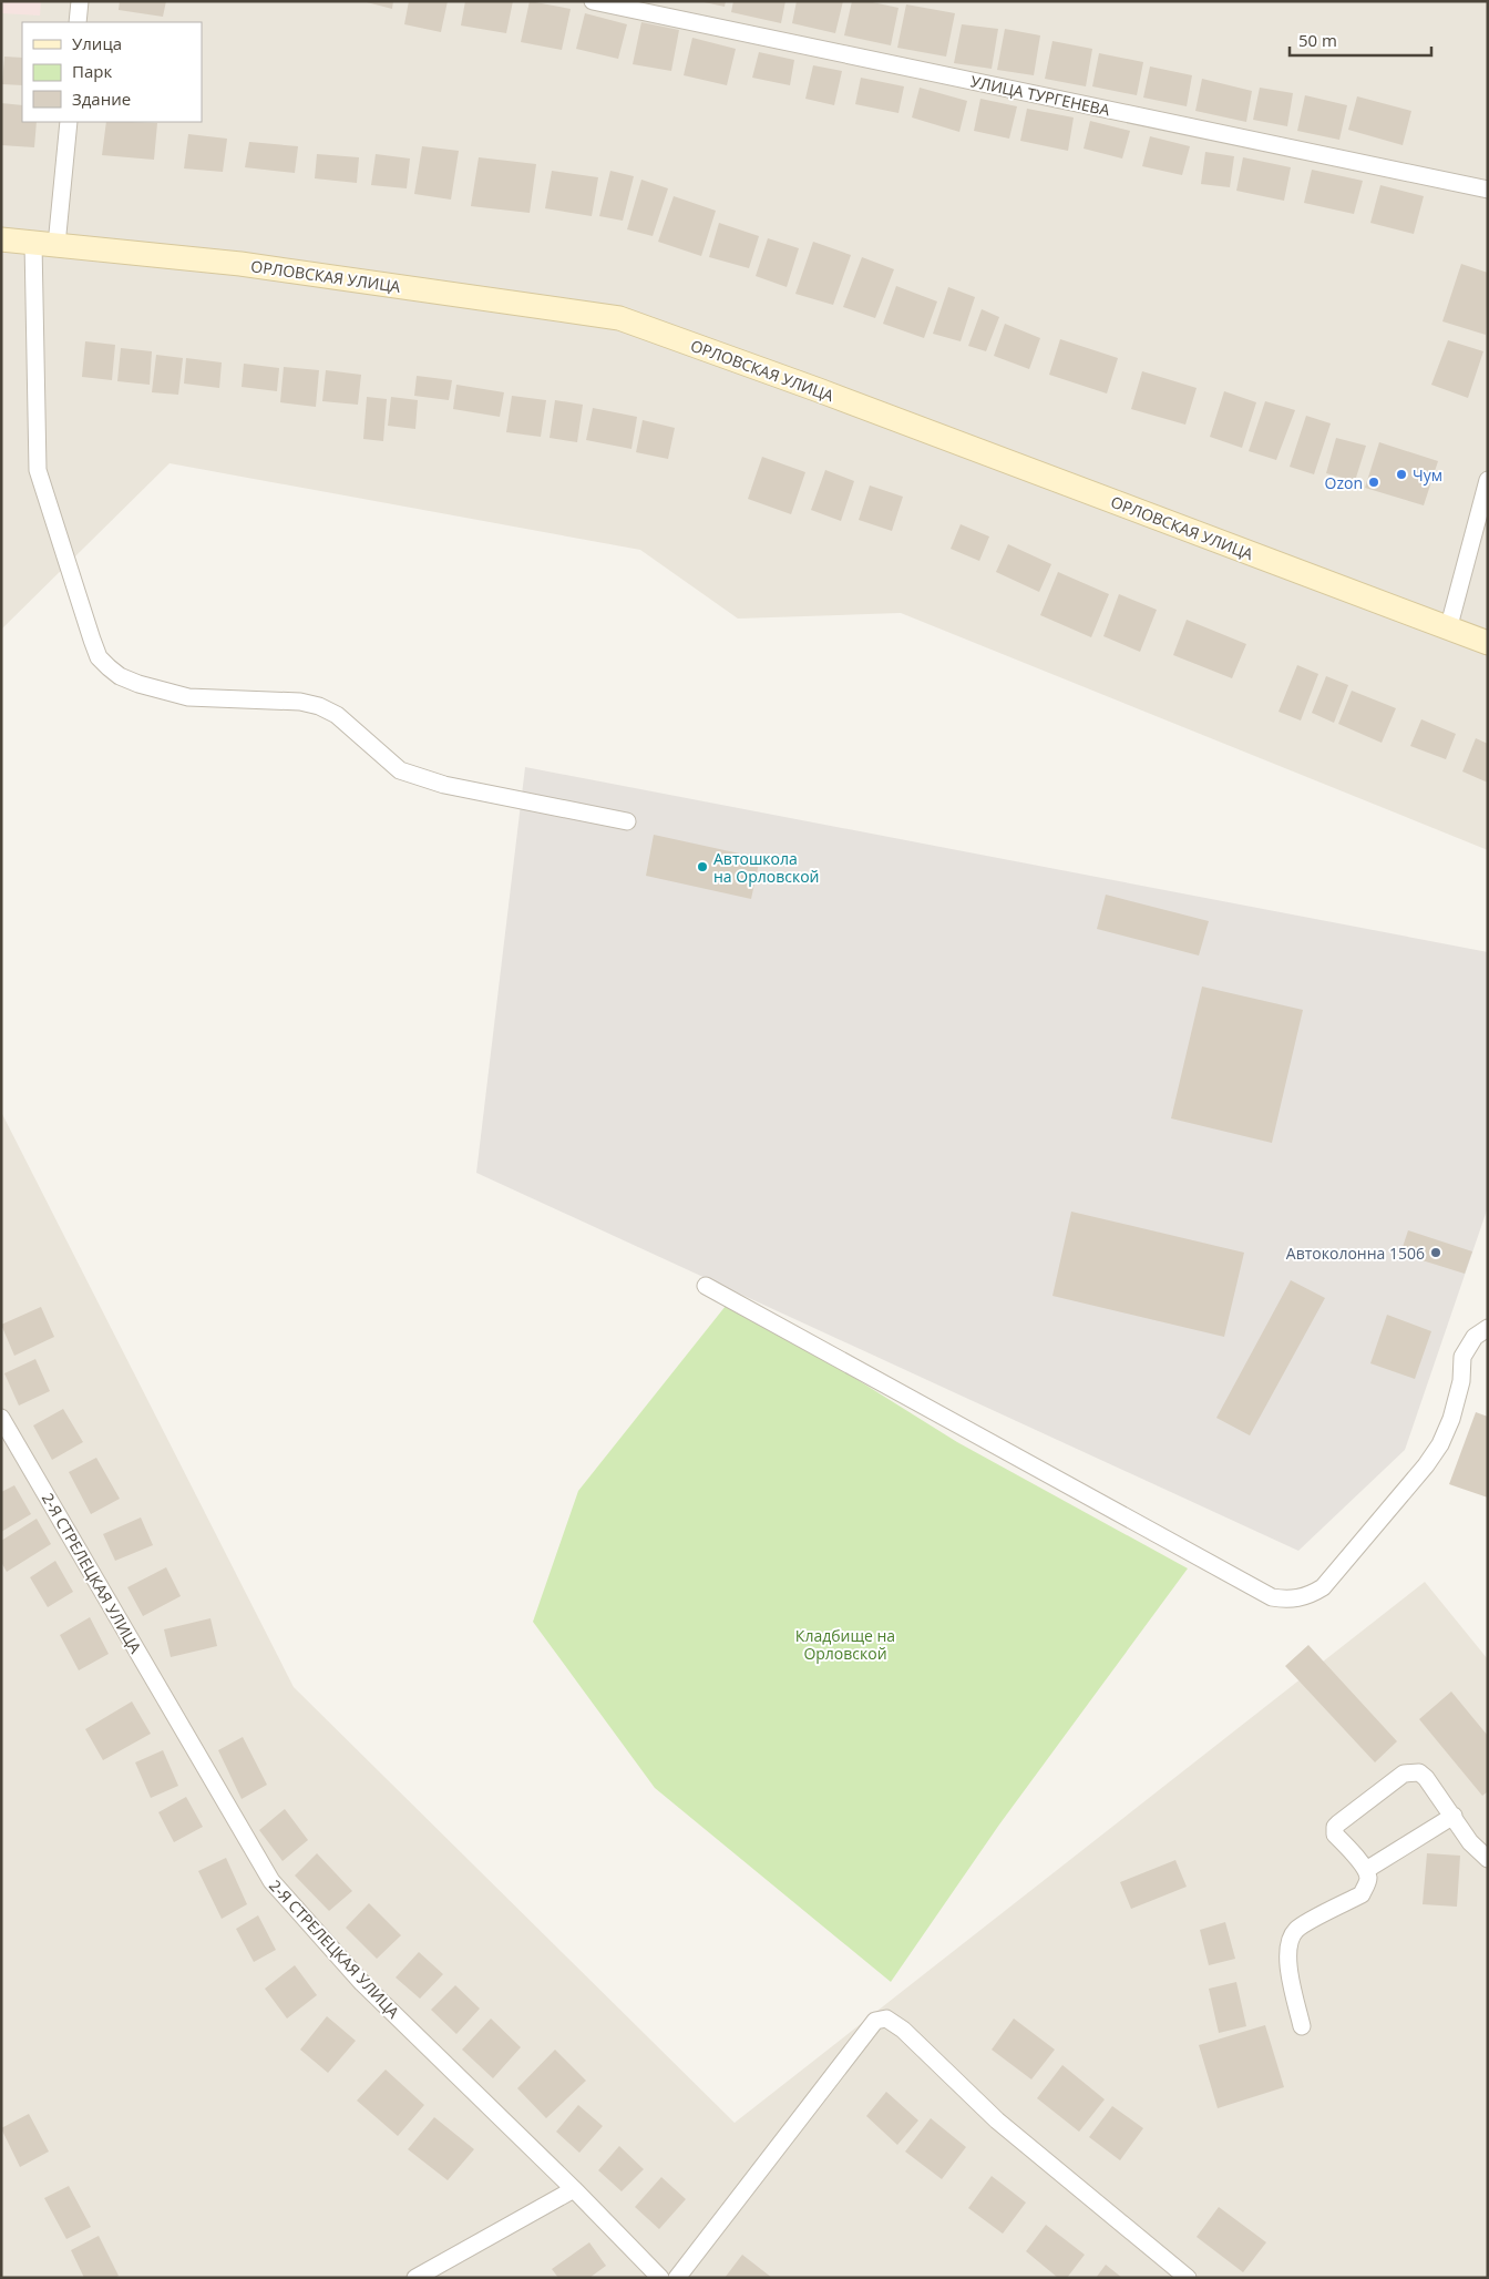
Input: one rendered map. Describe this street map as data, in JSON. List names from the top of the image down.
{
  "streets": {
    "main road": ["ОРЛОВСКАЯ УЛИЦА"],
    "street": ["УЛИЦА ТУРГЕНЕВА", "2-Я СТРЕЛЕЦКАЯ УЛИЦА"]
  },
  "parks": ["Кладбище на Орловской"],
  "places": [
    "Чум",
    "Ozon",
    "Автошкола на Орловской",
    "Автоколонна 1506"
  ],
  "legend": ["Улица", "Парк", "Здание"],
  "scale_bar": "50 m"
}
